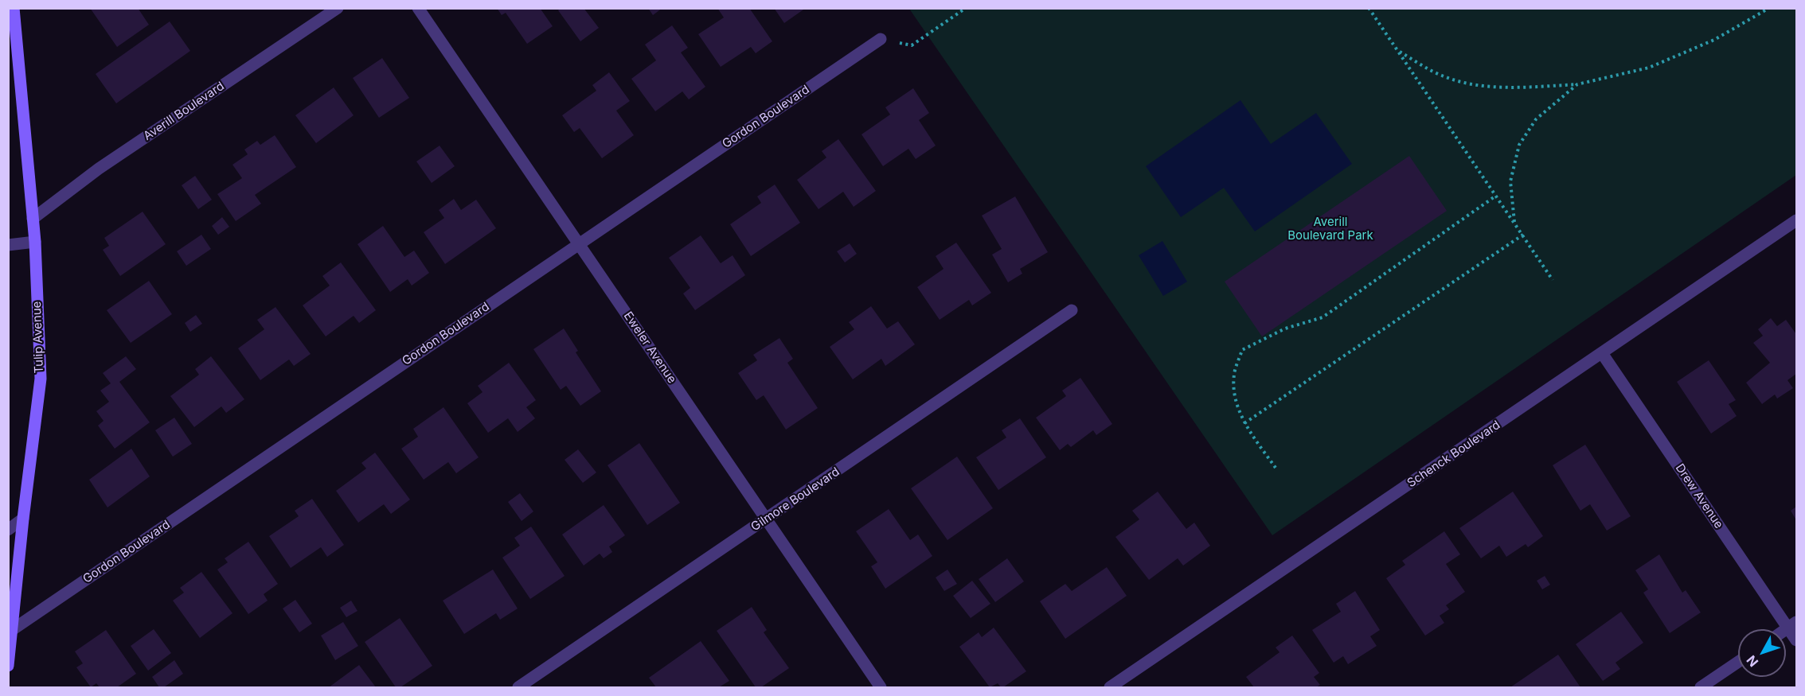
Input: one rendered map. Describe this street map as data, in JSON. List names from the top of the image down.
{
  "streets": {
    "main road": ["Tulip Avenue"],
    "street": [
      "Averill Boulevard",
      "Gordon Boulevard",
      "Eweler Avenue",
      "Schenck Boulevard",
      "Drew Avenue",
      "Gilmore Boulevard"
    ]
  },
  "crossings": [
    ["Averill Boulevard", "Tulip Avenue"],
    ["Gordon Boulevard", "Tulip Avenue"],
    ["Gordon Boulevard", "Eweler Avenue"],
    ["Eweler Avenue", "Gilmore Boulevard"],
    ["Schenck Boulevard", "Drew Avenue"]
  ],
  "parks": ["Averill Boulevard Park"],
  "north": "bottom left"
}
